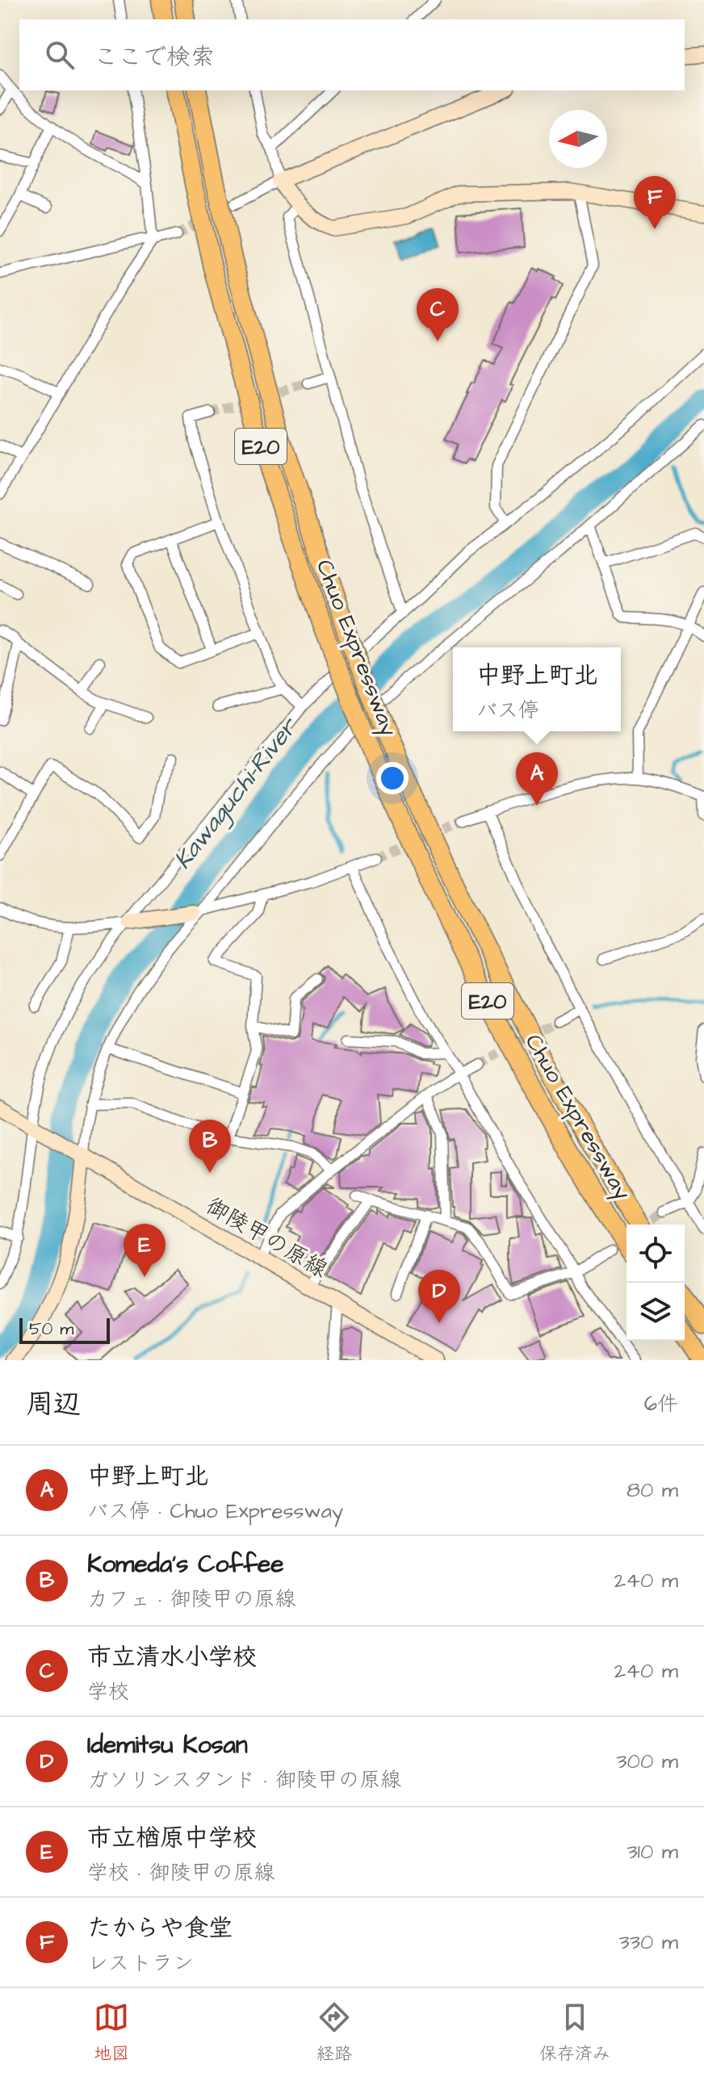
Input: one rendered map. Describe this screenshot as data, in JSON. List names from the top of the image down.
{
  "streets": {
    "highway": ["E20", "Chuo Expressway"],
    "street": ["御陵甲の原線"]
  },
  "water": ["Kawaguchi-River"],
  "scale_bar": "50 m",
  "north": "left",
  "page": {
    "search": "ここで検索",
    "pins": [
      "F",
      "C",
      "A",
      "B",
      "E",
      "D"
    ],
    "popup": ["中野上町北", "バス停"],
    "scale": "50 m",
    "heading": ["周辺", "6件"],
    "list": [
      {
        "mark": "A",
        "name": "中野上町北",
        "note": "バス停 · Chuo Expressway",
        "value": "80 m"
      },
      {
        "mark": "B",
        "name": "Komeda's Coffee",
        "note": "カフェ · 御陵甲の原線",
        "value": "240 m"
      },
      {
        "mark": "C",
        "name": "市立清水小学校",
        "note": "学校",
        "value": "240 m"
      },
      {
        "mark": "D",
        "name": "Idemitsu Kosan",
        "note": "ガソリンスタンド · 御陵甲の原線",
        "value": "300 m"
      },
      {
        "mark": "E",
        "name": "市立楢原中学校",
        "note": "学校 · 御陵甲の原線",
        "value": "310 m"
      },
      {
        "mark": "F",
        "name": "たからや食堂",
        "note": "レストラン",
        "value": "330 m"
      }
    ],
    "nav": ["地図", "経路", "保存済み"]
  }
}
